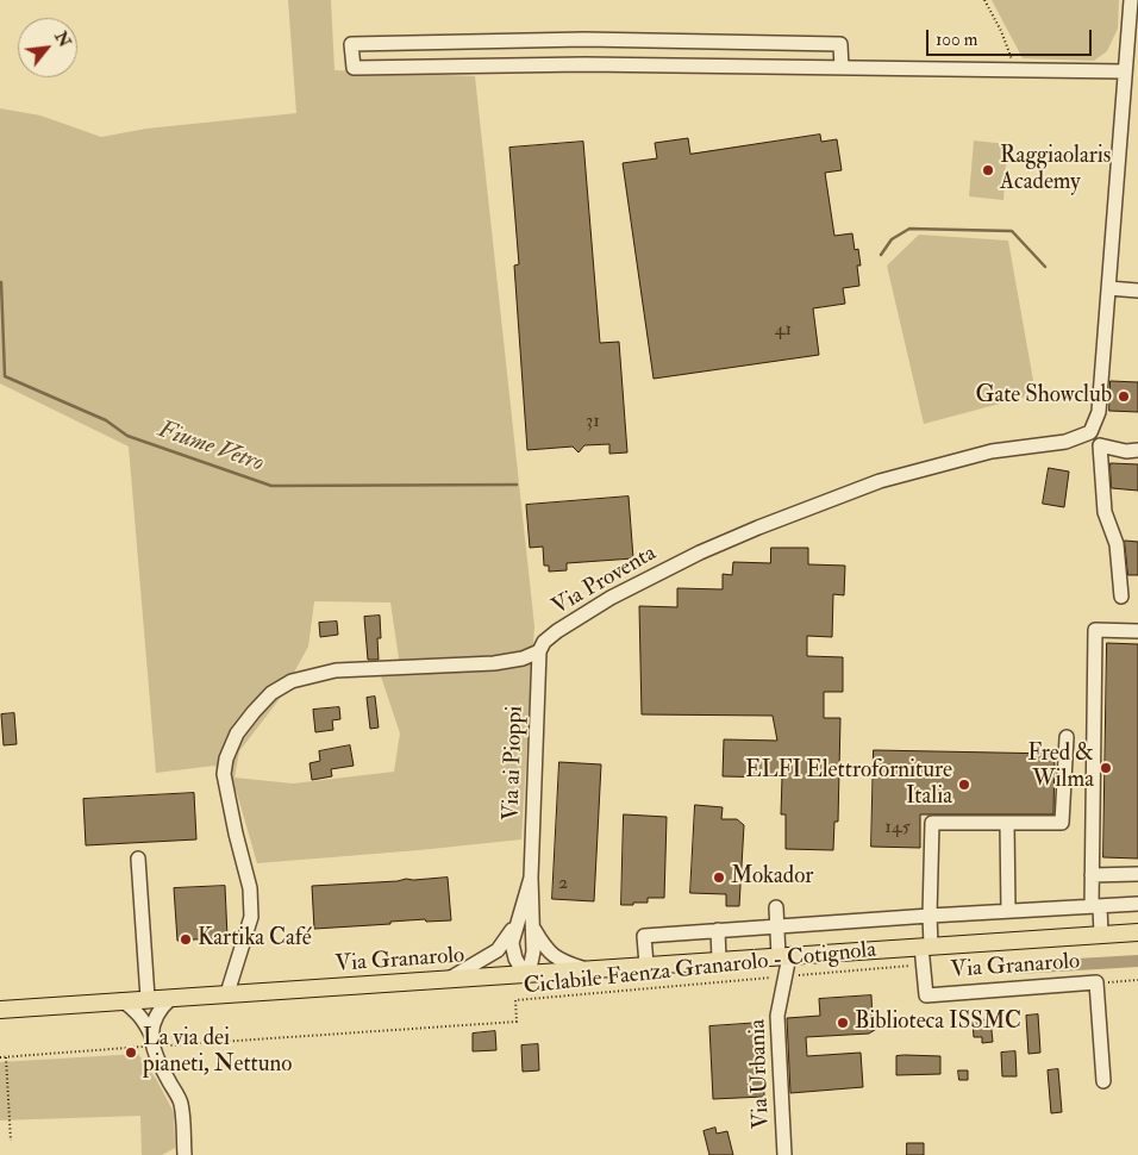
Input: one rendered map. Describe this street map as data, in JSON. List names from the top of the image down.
{
  "streets": {
    "main road": ["Via Granarolo"],
    "street": ["Via Proventa", "Via ai Pioppi", "Via Urbania"],
    "path": ["Ciclabile Faenza Granarolo - Cotignola"]
  },
  "crossings": [
    ["Via Proventa", "Via ai Pioppi"],
    ["Via Proventa", "Via Granarolo"],
    ["Via ai Pioppi", "Via Granarolo"],
    ["Via Granarolo", "Ciclabile Faenza Granarolo - Cotignola"],
    ["Via Granarolo", "Via Urbania"],
    ["Ciclabile Faenza Granarolo - Cotignola", "Via Urbania"]
  ],
  "water": ["Fiume Vetro"],
  "places": [
    "Raggiaolaris Academy",
    "Gate Showclub",
    "Fred & Wilma",
    "ELFI Elettroforniture Italia",
    "Mokador",
    "Kartika Café",
    "Biblioteca ISSMC",
    "La via dei pianeti, Nettuno"
  ],
  "house_numbers": [
    "41",
    "31",
    "145",
    "2"
  ],
  "scale_bar": "100 m",
  "north": "top right"
}
